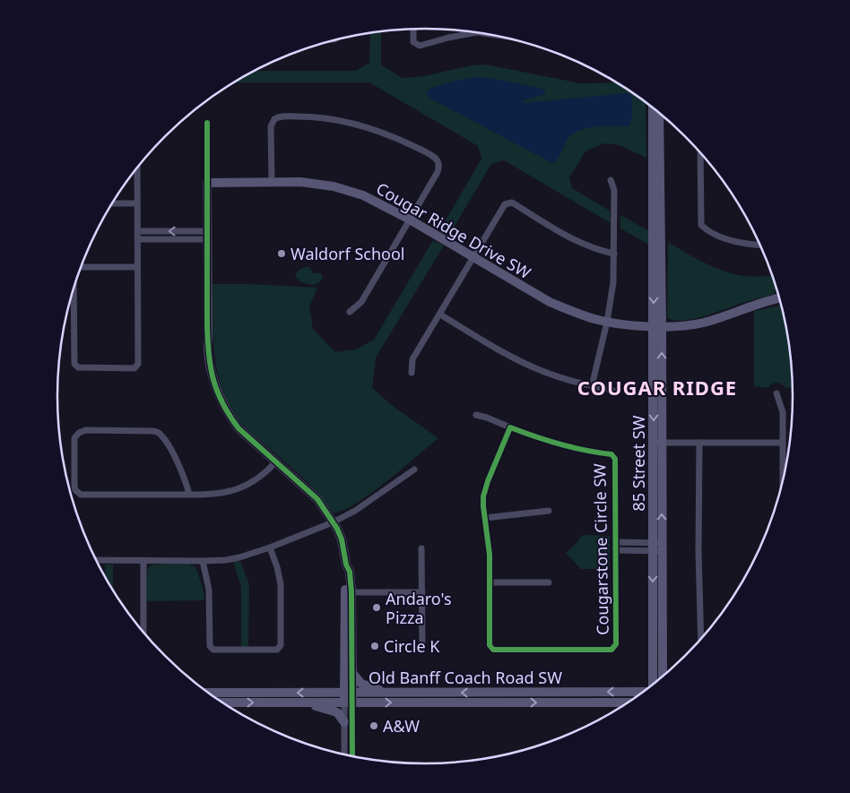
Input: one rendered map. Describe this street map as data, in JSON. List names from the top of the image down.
{
  "streets": {
    "street": [
      "Cougar Ridge Drive SW",
      "85 Street SW",
      "Cougarstone Circle SW",
      "Old Banff Coach Road SW"
    ]
  },
  "crossings": [
    ["Cougar Ridge Drive SW", "85 Street SW"],
    ["85 Street SW", "Cougarstone Circle SW"]
  ],
  "districts": ["COUGAR RIDGE"],
  "places": [
    "Waldorf School",
    "Andaro's Pizza",
    "Circle K",
    "A&W"
  ]
}
